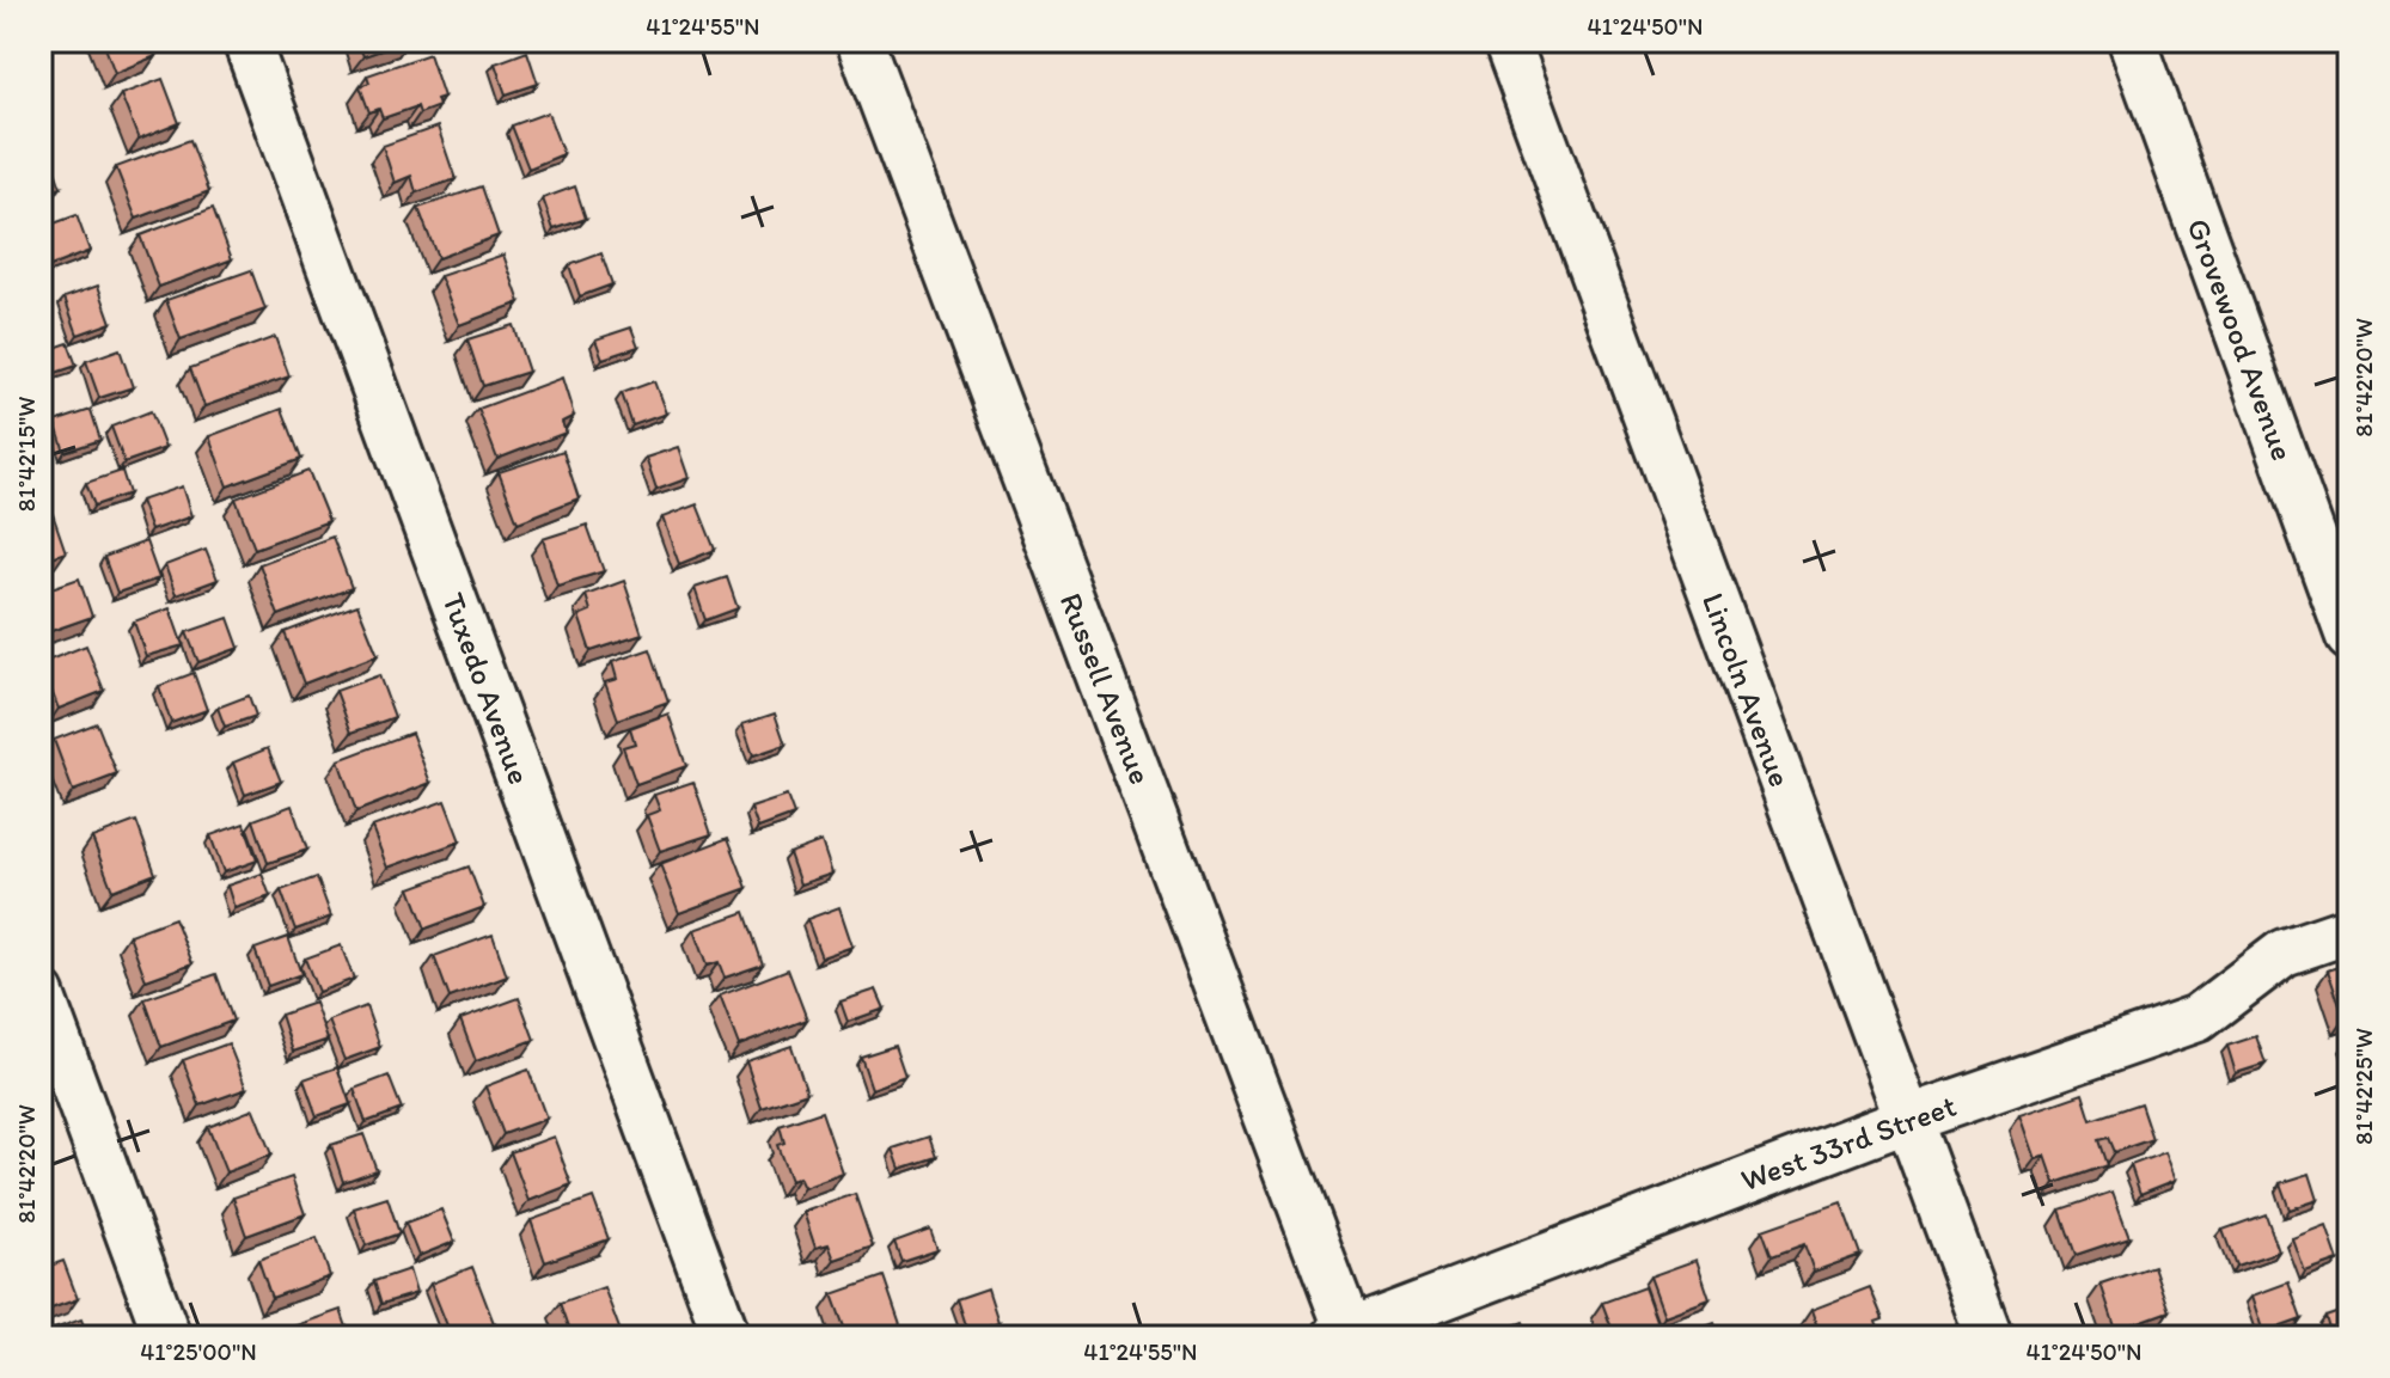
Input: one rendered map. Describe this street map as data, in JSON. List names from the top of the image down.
{
  "streets": {
    "street": [
      "Grovewood Avenue",
      "Tuxedo Avenue",
      "Russell Avenue",
      "Lincoln Avenue",
      "West 33rd Street"
    ]
  },
  "crossings": [
    ["Russell Avenue", "West 33rd Street"],
    ["Lincoln Avenue", "West 33rd Street"]
  ],
  "coordinates": [
    "41°24'55\"N",
    "41°24'50\"N",
    "81°42'20\"W",
    "81°42'15\"W",
    "81°42'25\"W",
    "41°25'00\"N"
  ]
}
